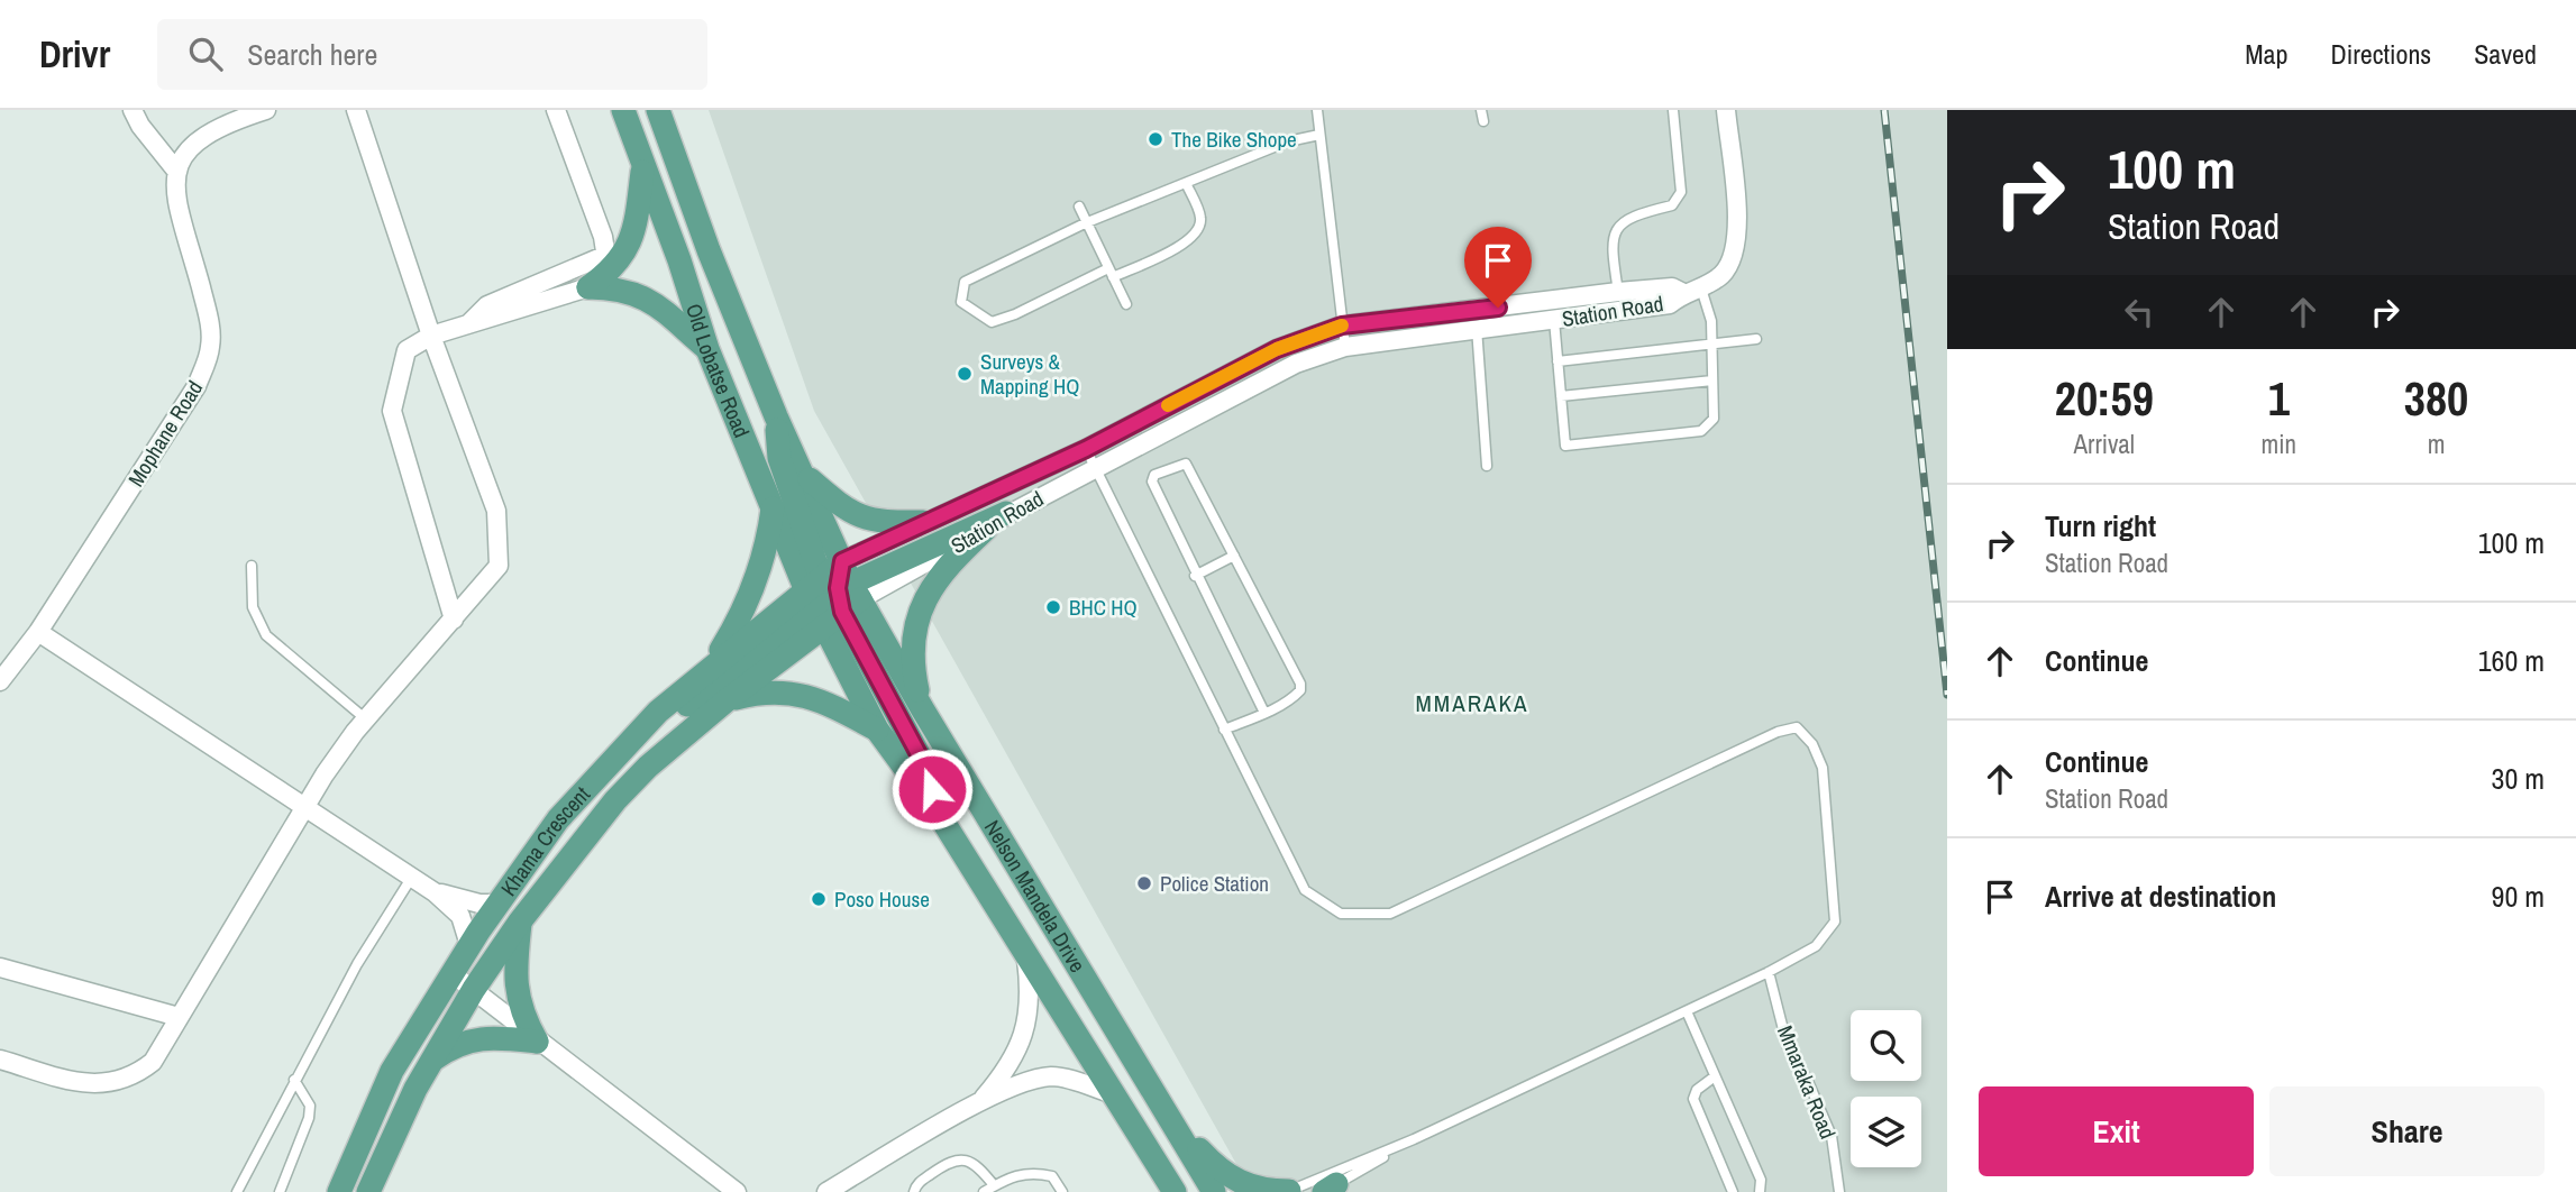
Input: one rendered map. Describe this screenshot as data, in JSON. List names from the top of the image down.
{
  "streets": {
    "main road": ["Old Lobatse Road", "Khama Crescent", "Nelson Mandela Drive"],
    "street": ["Station Road", "Mophane Road"],
    "lane": ["Mmaraka Road"]
  },
  "crossings": [
    ["Station Road", "Old Lobatse Road"],
    ["Old Lobatse Road", "Khama Crescent"],
    ["Old Lobatse Road", "Nelson Mandela Drive"],
    ["Khama Crescent", "Nelson Mandela Drive"]
  ],
  "districts": ["MMARAKA"],
  "places": [
    "The Bike Shope",
    "Surveys & Mapping HQ",
    "BHC HQ",
    "Police Station",
    "Poso House"
  ],
  "page": {
    "header": "Drivr",
    "search": "Search here",
    "nav": ["Map", "Directions", "Saved"],
    "turn": ["100 m", "Station Road"],
    "eta": [
      "20:59",
      "Arrival",
      "1",
      "min",
      "380",
      "m"
    ],
    "list": [
      {
        "name": "Turn right",
        "note": "Station Road",
        "value": "100 m"
      },
      {
        "name": "Continue",
        "value": "160 m"
      },
      {
        "name": "Continue",
        "note": "Station Road",
        "value": "30 m"
      },
      {
        "name": "Arrive at destination",
        "value": "90 m"
      }
    ],
    "buttons": ["Exit", "Share"]
  }
}
